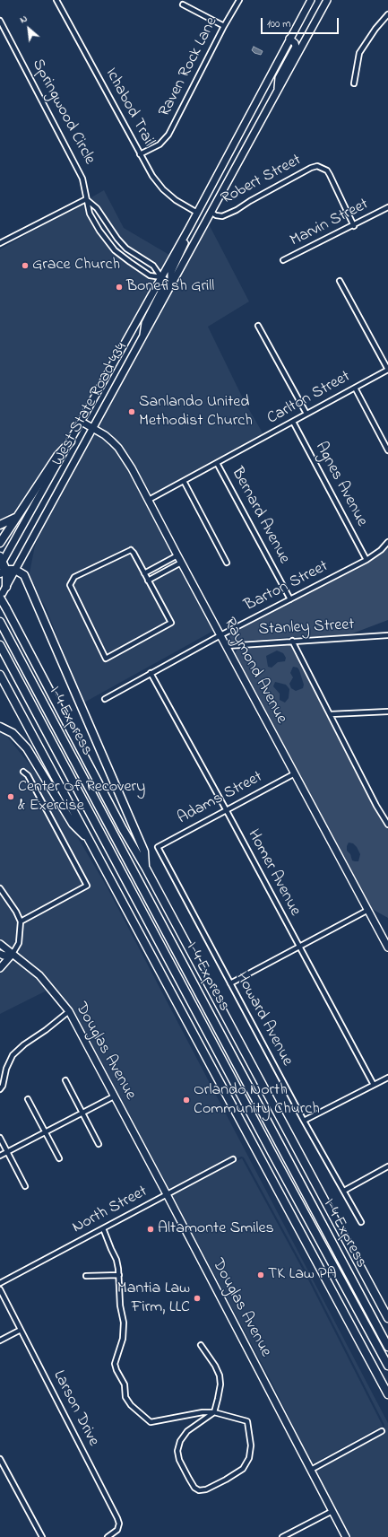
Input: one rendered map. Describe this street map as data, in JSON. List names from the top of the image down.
{
  "streets": {
    "highway": ["I-4 Express"],
    "main road": ["West State Road 434", "Raymond Avenue", "Douglas Avenue"],
    "street": [
      "Raven Rock Lane",
      "Ichabod Trail",
      "Springwood Circle",
      "Robert Street",
      "Marvin Street",
      "Carlton Street",
      "Agnes Avenue",
      "Bernard Avenue",
      "Barton Street",
      "Stanley Street",
      "Adams Street",
      "Homer Avenue",
      "Howard Avenue",
      "North Street",
      "Larson Drive"
    ]
  },
  "crossings": [
    ["Raven Rock Lane", "Ichabod Trail"],
    ["Robert Street", "Marvin Street"],
    ["Robert Street", "West State Road 434"],
    ["Carlton Street", "Agnes Avenue"],
    ["Carlton Street", "Bernard Avenue"],
    ["Carlton Street", "Raymond Avenue"],
    ["West State Road 434", "Raymond Avenue"],
    ["Agnes Avenue", "Barton Street"],
    ["Bernard Avenue", "Barton Street"],
    ["Barton Street", "Raymond Avenue"],
    ["Barton Street", "Homer Avenue"],
    ["Stanley Street", "Raymond Avenue"],
    ["Raymond Avenue", "Adams Street"],
    ["Adams Street", "Homer Avenue"],
    ["Adams Street", "Howard Avenue"],
    ["Douglas Avenue", "North Street"]
  ],
  "places": [
    "Grace Church",
    "Bonefish Grill",
    "Sanlando United Methodist Church",
    "Center Of Recovery & Exercise",
    "Orlando North Community Church",
    "Altamonte Smiles",
    "TK Law PA",
    "Mantia Law Firm, LLC"
  ],
  "scale_bar": "100 m",
  "north": "top left"
}
